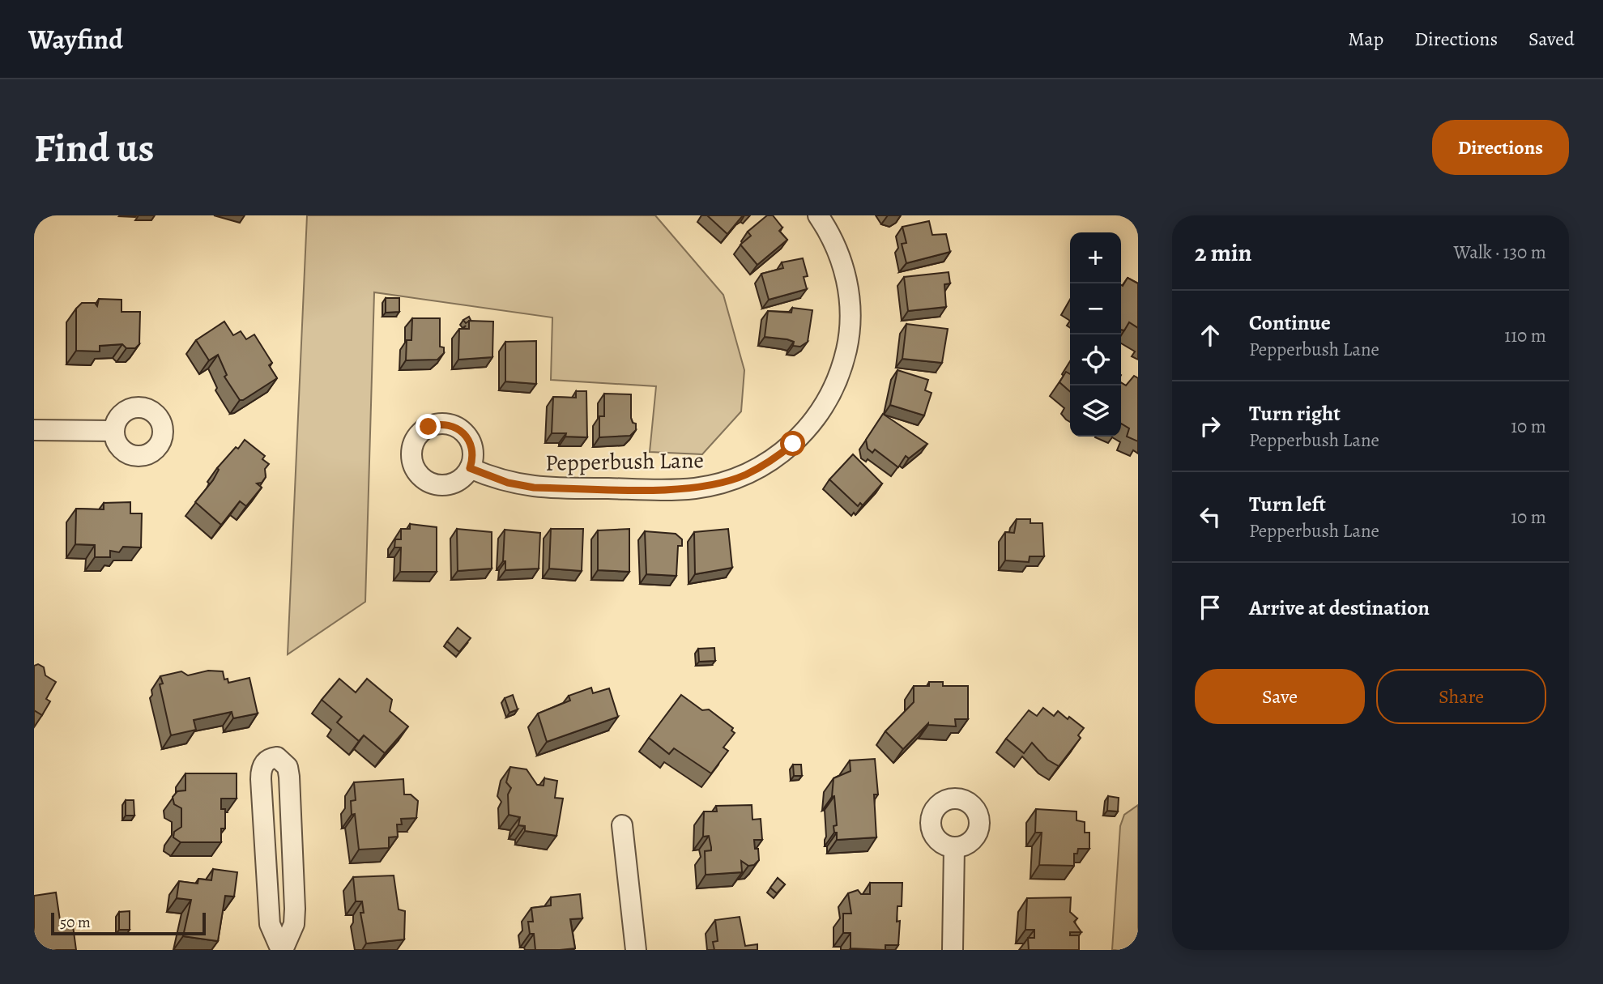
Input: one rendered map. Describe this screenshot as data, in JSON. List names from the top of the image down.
{
  "streets": {
    "street": ["Pepperbush Lane"]
  },
  "scale_bar": "50 m",
  "page": {
    "header": "Wayfind",
    "nav": ["Map", "Directions", "Saved"],
    "buttons": [
      "Directions",
      ["Save", "Share"]
    ],
    "title": "Find us",
    "heading": ["2 min", "Walk · 130 m"],
    "map_buttons": ["+", "−"],
    "list": [
      ["Continue", "Pepperbush Lane", "110 m"],
      ["Turn right", "Pepperbush Lane", "10 m"],
      ["Turn left", "Pepperbush Lane", "10 m"],
      "Arrive at destination"
    ],
    "scale": "50 m"
  }
}
